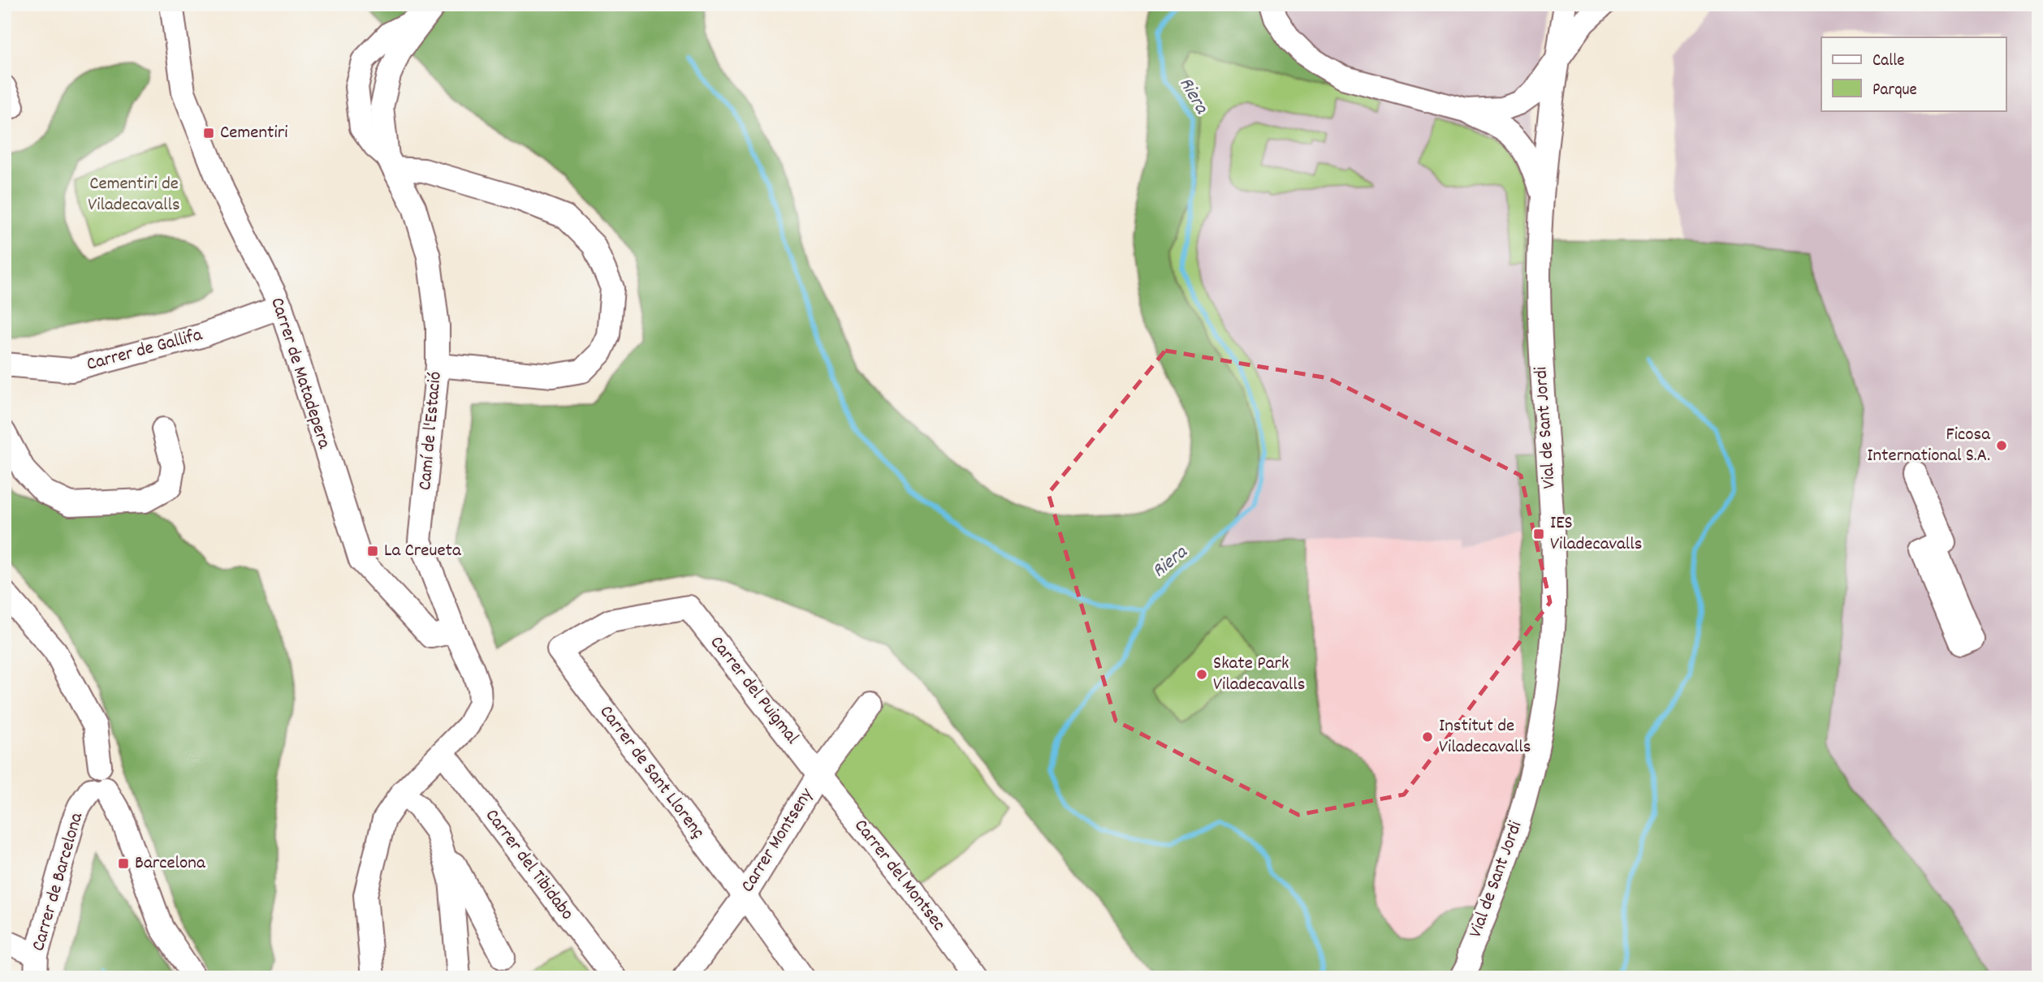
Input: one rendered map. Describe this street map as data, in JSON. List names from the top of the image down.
{
  "streets": {
    "street": [
      "Carrer de Gallifa",
      "Carrer de Matadepera",
      "Vial de Sant Jordi",
      "Camí de l'Estació",
      "Carrer del Puigmal",
      "Carrer de Sant Llorenç",
      "Carrer Montseny",
      "Carrer del Tibidabo",
      "Carrer del Montsec",
      "Carrer de Barcelona"
    ]
  },
  "crossings": [
    ["Carrer de Gallifa", "Carrer de Matadepera"],
    ["Carrer de Matadepera", "Camí de l'Estació"],
    ["Camí de l'Estació", "Carrer del Tibidabo"],
    ["Carrer del Puigmal", "Carrer de Sant Llorenç"],
    ["Carrer del Puigmal", "Carrer Montseny"],
    ["Carrer del Puigmal", "Carrer del Montsec"],
    ["Carrer de Sant Llorenç", "Carrer Montseny"],
    ["Carrer Montseny", "Carrer del Montsec"]
  ],
  "water": ["Riera"],
  "parks": ["Cementiri de Viladecavalls"],
  "places": {
    "transit": [
      "Cementiri",
      "IES Viladecavalls",
      "La Creueta",
      "Barcelona"
    ],
    "other": ["Ficosa International S.A.", "Skate Park Viladecavalls", "Institut de Viladecavalls"]
  },
  "legend": ["Calle", "Parque"]
}
